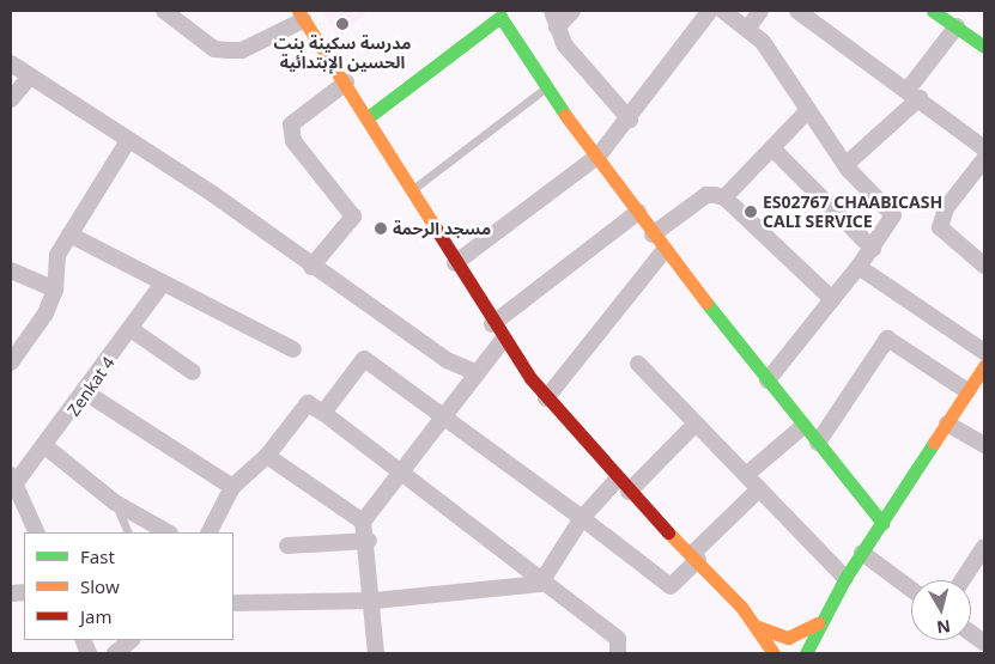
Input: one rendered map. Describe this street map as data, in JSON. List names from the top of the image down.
{
  "streets": {
    "street": ["Zenkat 4"]
  },
  "places": ["مدرسة سكينة بنت الحسين الإبتدائية", "ES02767 CHAABICASH CALI SERVICE", "مسجد الرحمة"],
  "legend": ["Fast", "Slow", "Jam"],
  "north": "bottom"
}
